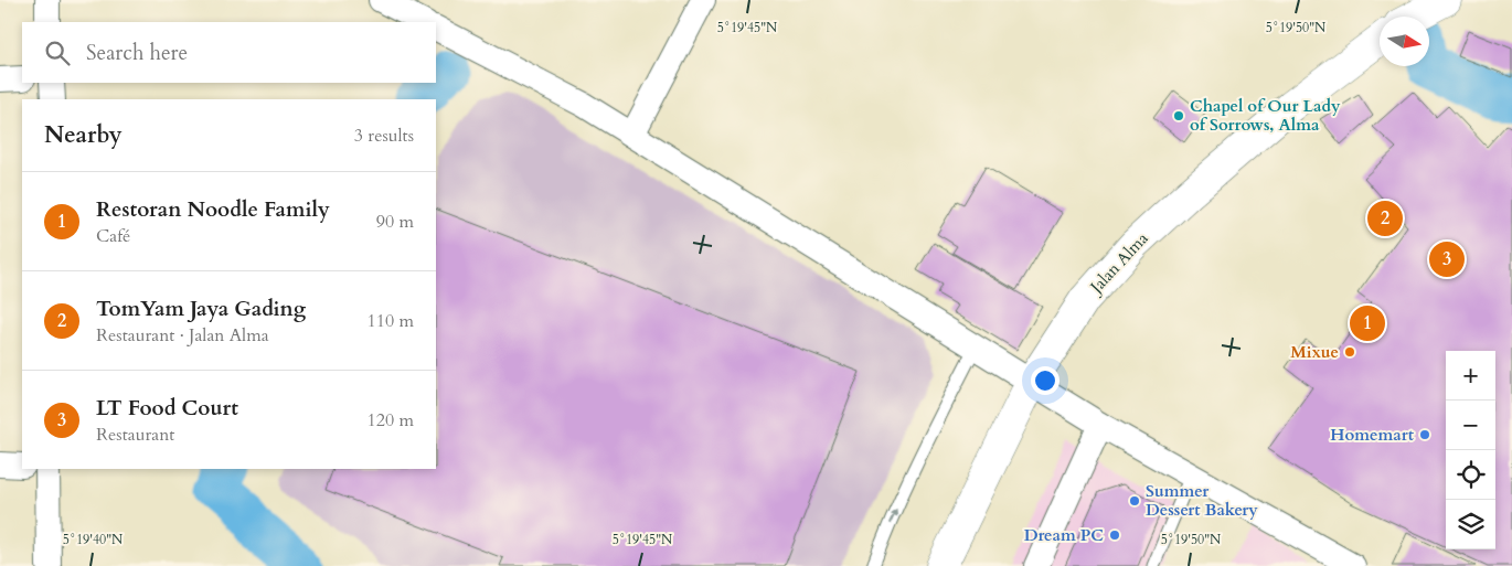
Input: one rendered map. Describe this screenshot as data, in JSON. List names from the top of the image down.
{
  "streets": {
    "main road": ["Jalan Alma"]
  },
  "places": [
    "Chapel of Our Lady of Sorrows, Alma",
    "Mixue",
    "Homemart",
    "Summer Dessert Bakery",
    "Dream PC"
  ],
  "north": "right",
  "page": {
    "search": "Search here",
    "heading": ["Nearby", "3 results"],
    "list": [
      {
        "mark": "1",
        "name": "Restoran Noodle Family",
        "note": "Café",
        "value": "90 m"
      },
      {
        "mark": "2",
        "name": "TomYam Jaya Gading",
        "note": "Restaurant · Jalan Alma",
        "value": "110 m"
      },
      {
        "mark": "3",
        "name": "LT Food Court",
        "note": "Restaurant",
        "value": "120 m"
      }
    ],
    "pins": ["2", "3", "1"],
    "map_buttons": ["+", "−"]
  },
  "coordinates": ["5°19'45\"N", "5°19'50\"N", "5°19'40\"N"]
}
